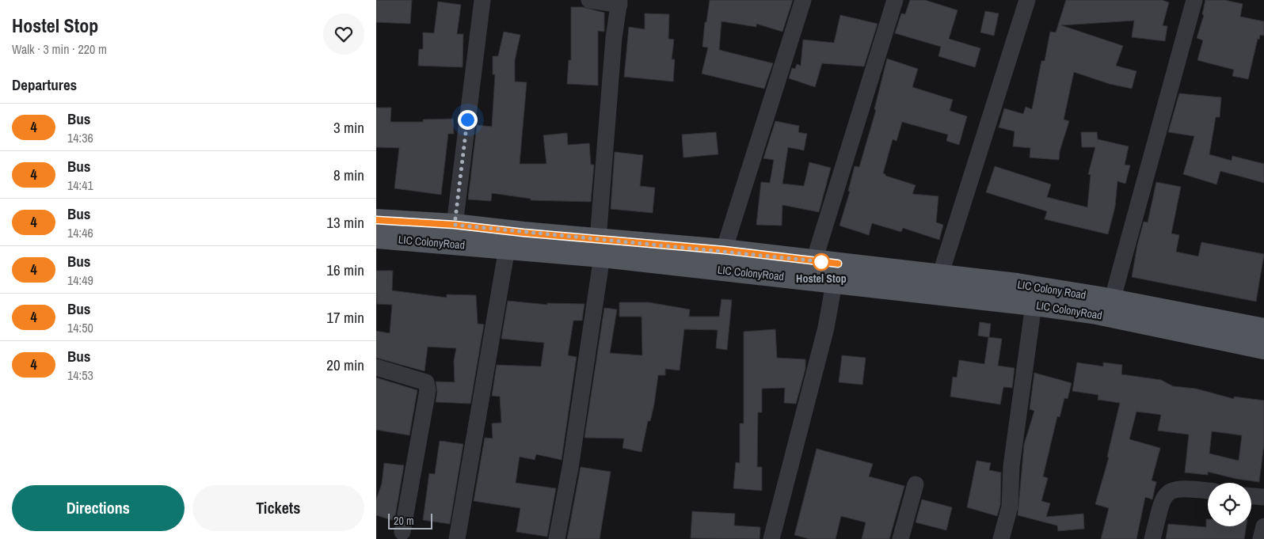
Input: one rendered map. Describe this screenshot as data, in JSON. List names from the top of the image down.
{
  "streets": {
    "main road": ["LIC ColonyRoad", "LIC Colony Road"]
  },
  "crossings": [
    ["LIC ColonyRoad", "LIC Colony Road"]
  ],
  "places": ["Hostel Stop"],
  "lines": ["bus line 4"],
  "scale_bar": "20 m",
  "page": {
    "heading": [
      ["Hostel Stop", "Walk · 3 min · 220 m"],
      "Departures"
    ],
    "list": [
      {
        "mark": "4",
        "name": "Bus",
        "note": "14:36",
        "value": "3 min"
      },
      {
        "mark": "4",
        "name": "Bus",
        "note": "14:41",
        "value": "8 min"
      },
      {
        "mark": "4",
        "name": "Bus",
        "note": "14:46",
        "value": "13 min"
      },
      {
        "mark": "4",
        "name": "Bus",
        "note": "14:49",
        "value": "16 min"
      },
      {
        "mark": "4",
        "name": "Bus",
        "note": "14:50",
        "value": "17 min"
      },
      {
        "mark": "4",
        "name": "Bus",
        "note": "14:53",
        "value": "20 min"
      }
    ],
    "buttons": ["Directions", "Tickets"],
    "scale": "20 m"
  }
}
